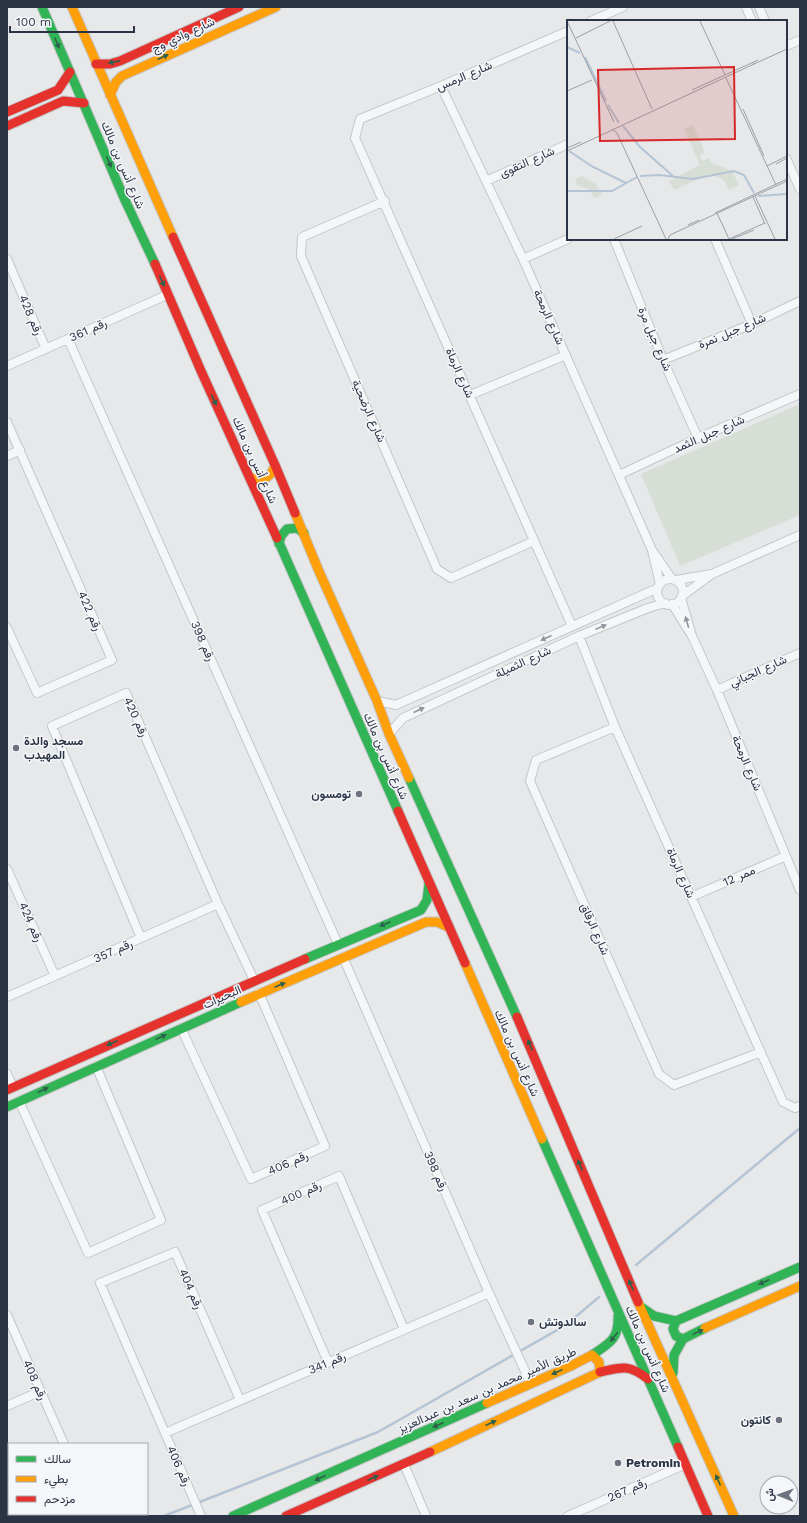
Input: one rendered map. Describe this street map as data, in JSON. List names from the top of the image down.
{
  "streets": {
    "main road": [
      "شارع وادي وج",
      "شارع أنس بن مالك",
      "البحيرات",
      "طريق الأمير محمد بن سعد بن عبدالعزيز"
    ],
    "street": [
      "شارع الرمس",
      "شارع التقوى",
      "رقم 428",
      "شارع الرمحة",
      "رقم 361",
      "شارع جبل نمرة",
      "شارع جبل مرة",
      "شارع الرماة",
      "شارع الرضحية",
      "شارع جبل الثمد",
      "رقم 422",
      "رقم 398",
      "شارع الثميلة",
      "شارع الجباني",
      "رقم 420",
      "ممر 12",
      "رقم 424",
      "شارع الرقاق",
      "رقم 357",
      "رقم 406",
      "رقم 400",
      "رقم 404",
      "رقم 341",
      "رقم 408",
      "رقم 267"
    ]
  },
  "crossings": [
    ["شارع وادي وج", "شارع أنس بن مالك"],
    ["شارع الرمس", "شارع الرمحة"],
    ["شارع الرمس", "شارع الرماة"],
    ["شارع التقوى", "شارع الرمحة"],
    ["شارع أنس بن مالك", "رقم 361"],
    ["شارع أنس بن مالك", "شارع الثميلة"],
    ["شارع أنس بن مالك", "البحيرات"],
    ["شارع أنس بن مالك", "رقم 267"],
    ["رقم 428", "رقم 361"],
    ["شارع الرمحة", "شارع جبل الثمد"],
    ["شارع الرمحة", "شارع الجباني"],
    ["شارع الرمحة", "ممر 12"],
    ["رقم 361", "رقم 398"],
    ["شارع جبل نمرة", "شارع جبل مرة"],
    ["شارع جبل مرة", "شارع جبل الثمد"],
    ["شارع الرماة", "شارع الرضحية"],
    ["شارع الرماة", "شارع الثميلة"],
    ["شارع الرماة", "ممر 12"],
    ["شارع الرماة", "شارع الرقاق"],
    ["رقم 398", "البحيرات"],
    ["رقم 398", "رقم 341"],
    ["رقم 398", "طريق الأمير محمد بن سعد بن عبدالعزيز"],
    ["رقم 420", "رقم 357"],
    ["رقم 420", "البحيرات"],
    ["رقم 424", "رقم 357"],
    ["البحيرات", "رقم 406"],
    ["رقم 406", "رقم 404"],
    ["رقم 406", "رقم 341"],
    ["رقم 400", "رقم 341"],
    ["رقم 404", "رقم 341"]
  ],
  "places": [
    "مسجد والدة المهيدب",
    "تومسون",
    "سالدوتش",
    "كانتون",
    "Petromin"
  ],
  "legend": ["سالك", "بطيء", "مزدحم"],
  "scale_bar": "100 m",
  "north": "left"
}
